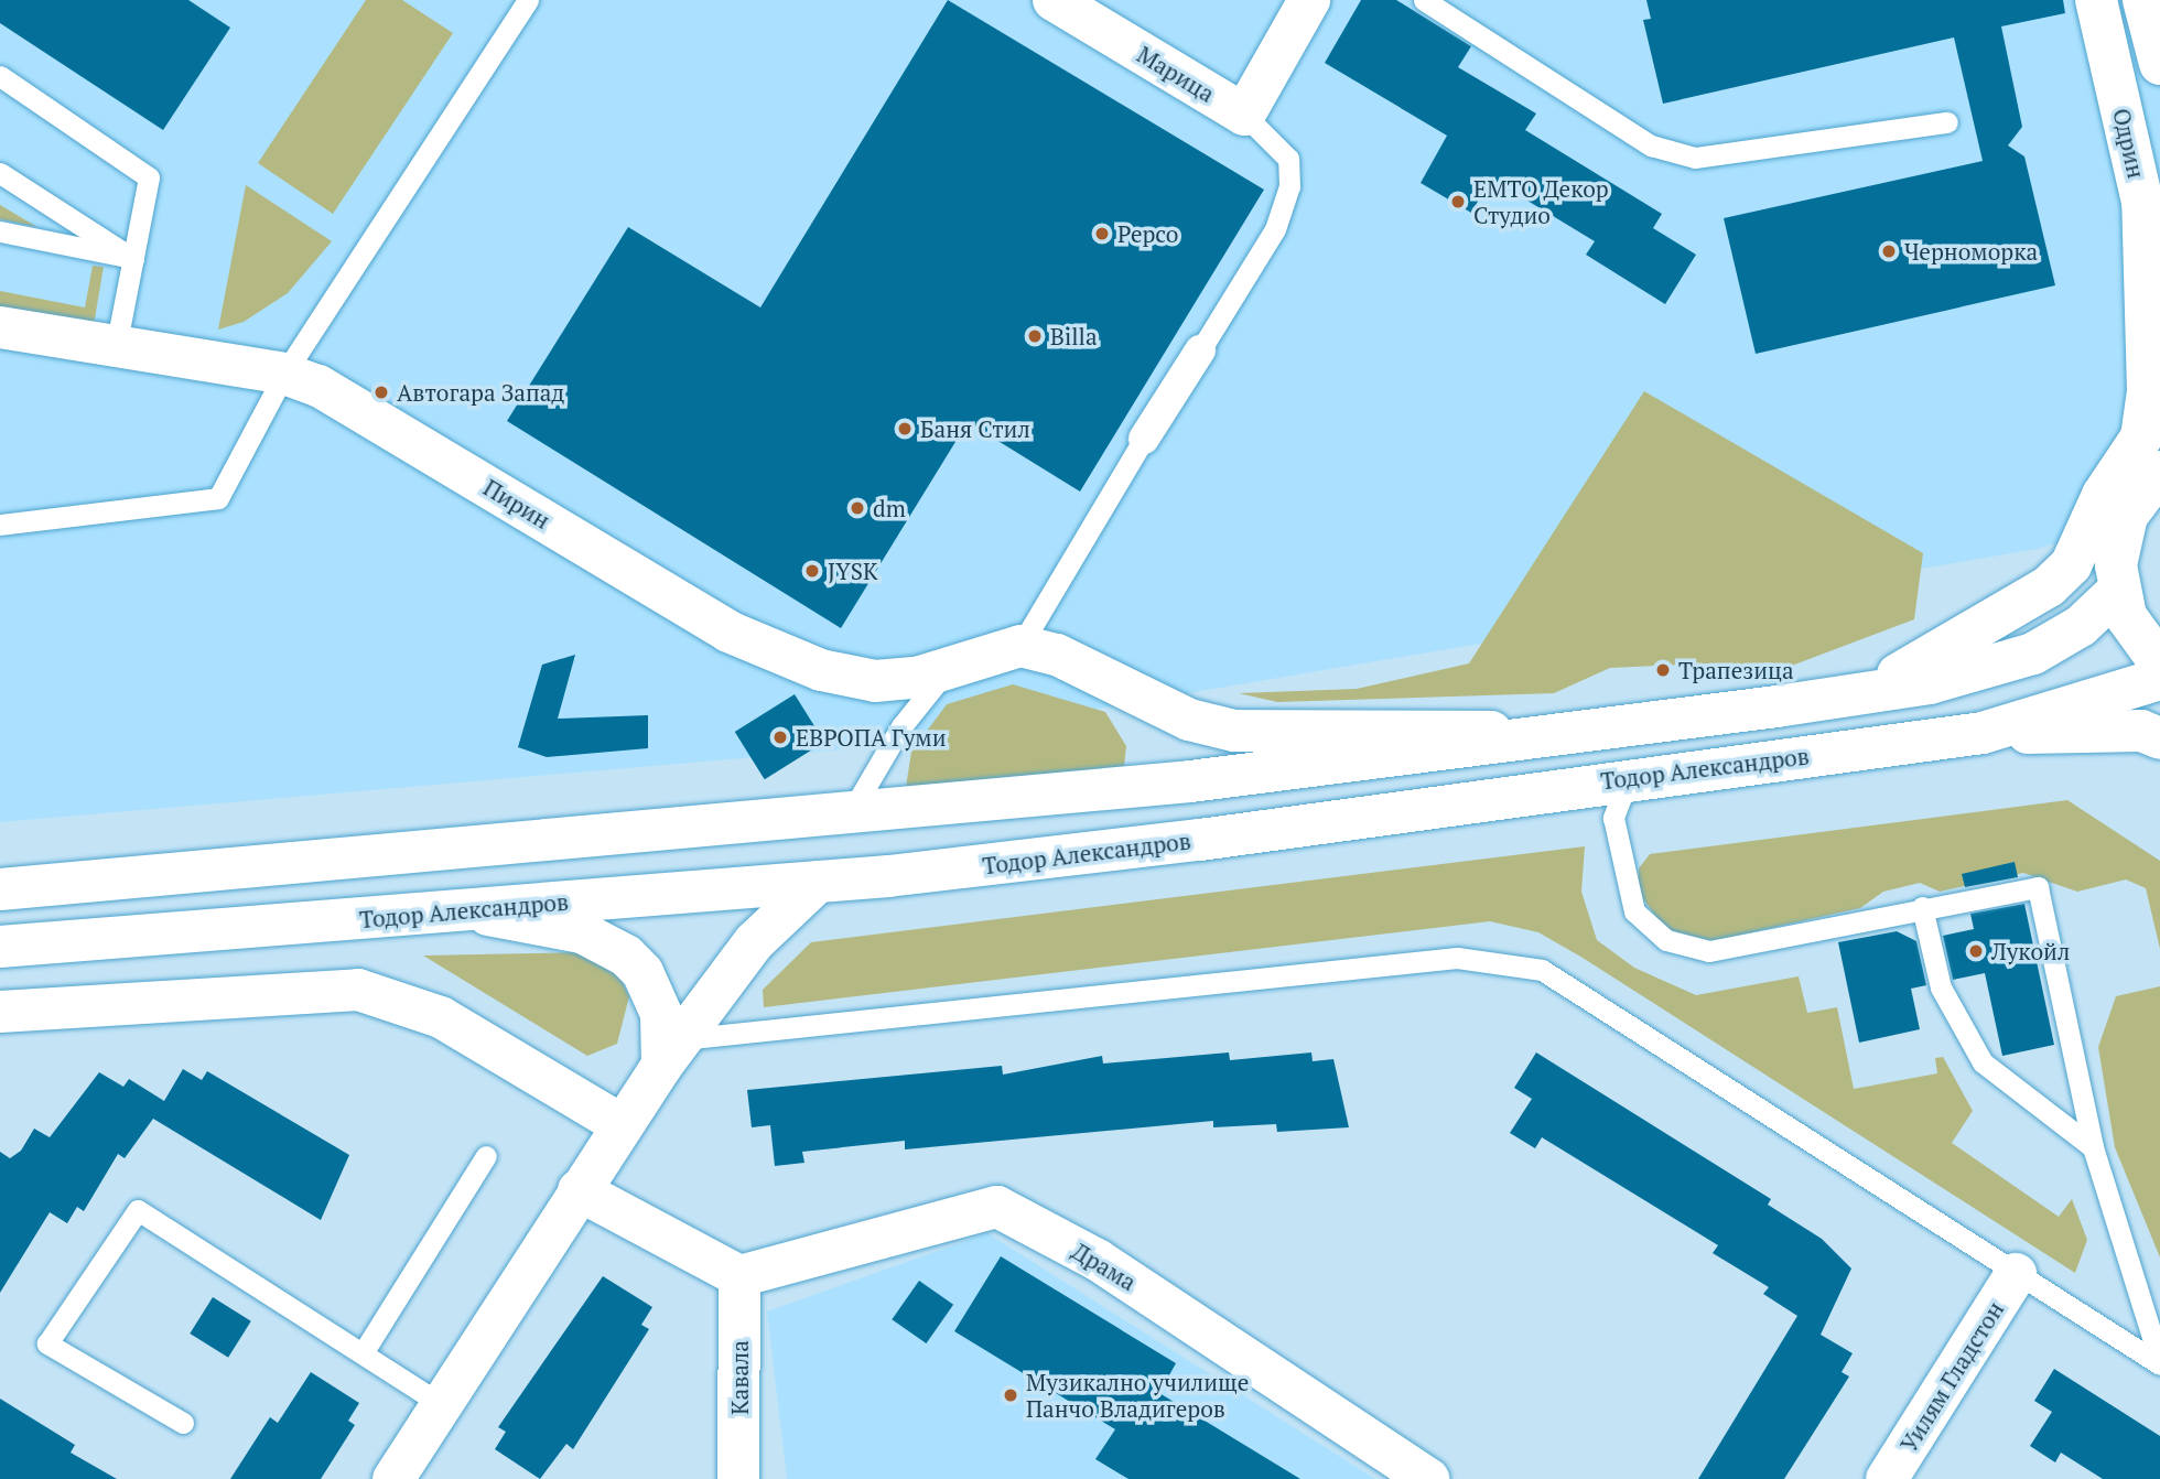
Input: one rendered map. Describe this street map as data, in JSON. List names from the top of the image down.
{
  "streets": {
    "main road": [
      "Марица",
      "Одрин",
      "Пирин",
      "Тодор Александров",
      "Драма",
      "Уилям Гладстон",
      "Кавала"
    ]
  },
  "crossings": [
    ["Драма", "Кавала"]
  ],
  "places": [
    "ЕМТО Декор Студио",
    "Pepco",
    "Черноморка",
    "Billa",
    "Автогара Запад",
    "Баня Стил",
    "dm",
    "JYSK",
    "Трапезица",
    "ЕВРОПА Гуми",
    "Лукойл",
    "Музикално училище Панчо Владигеров"
  ]
}
